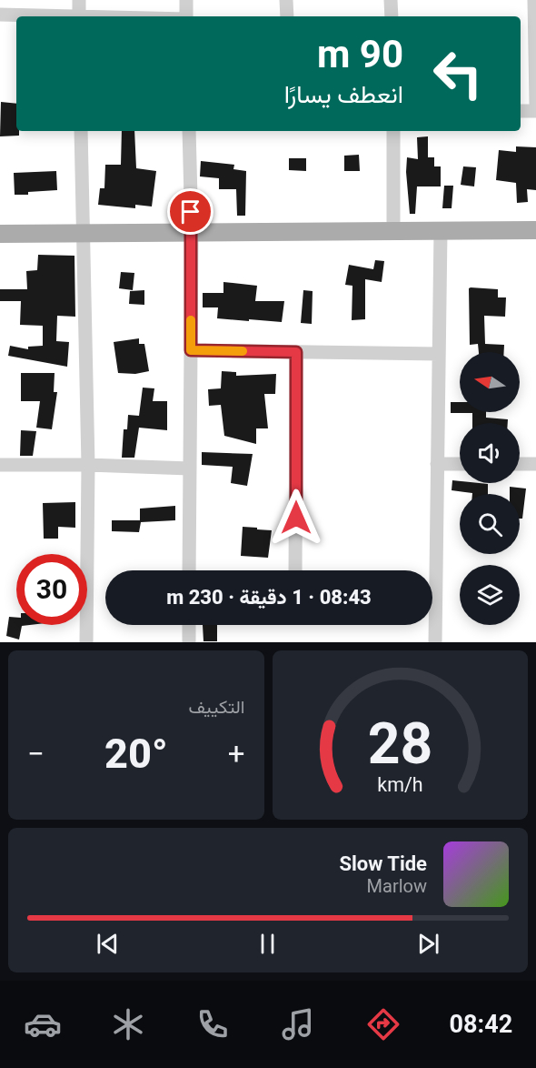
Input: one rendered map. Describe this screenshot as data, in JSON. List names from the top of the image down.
{
  "north": "left",
  "page": {
    "turn": ["90 m", "انعطف يسارًا"],
    "limit": "30",
    "trip": "08:43 · 1 دقيقة · 230 m",
    "tile": "التكييف",
    "heat": ["−", "20°", "+"],
    "song": ["Slow Tide", "Marlow"],
    "tabs": "08:42",
    "gauge": ["28", "km/h"]
  }
}
